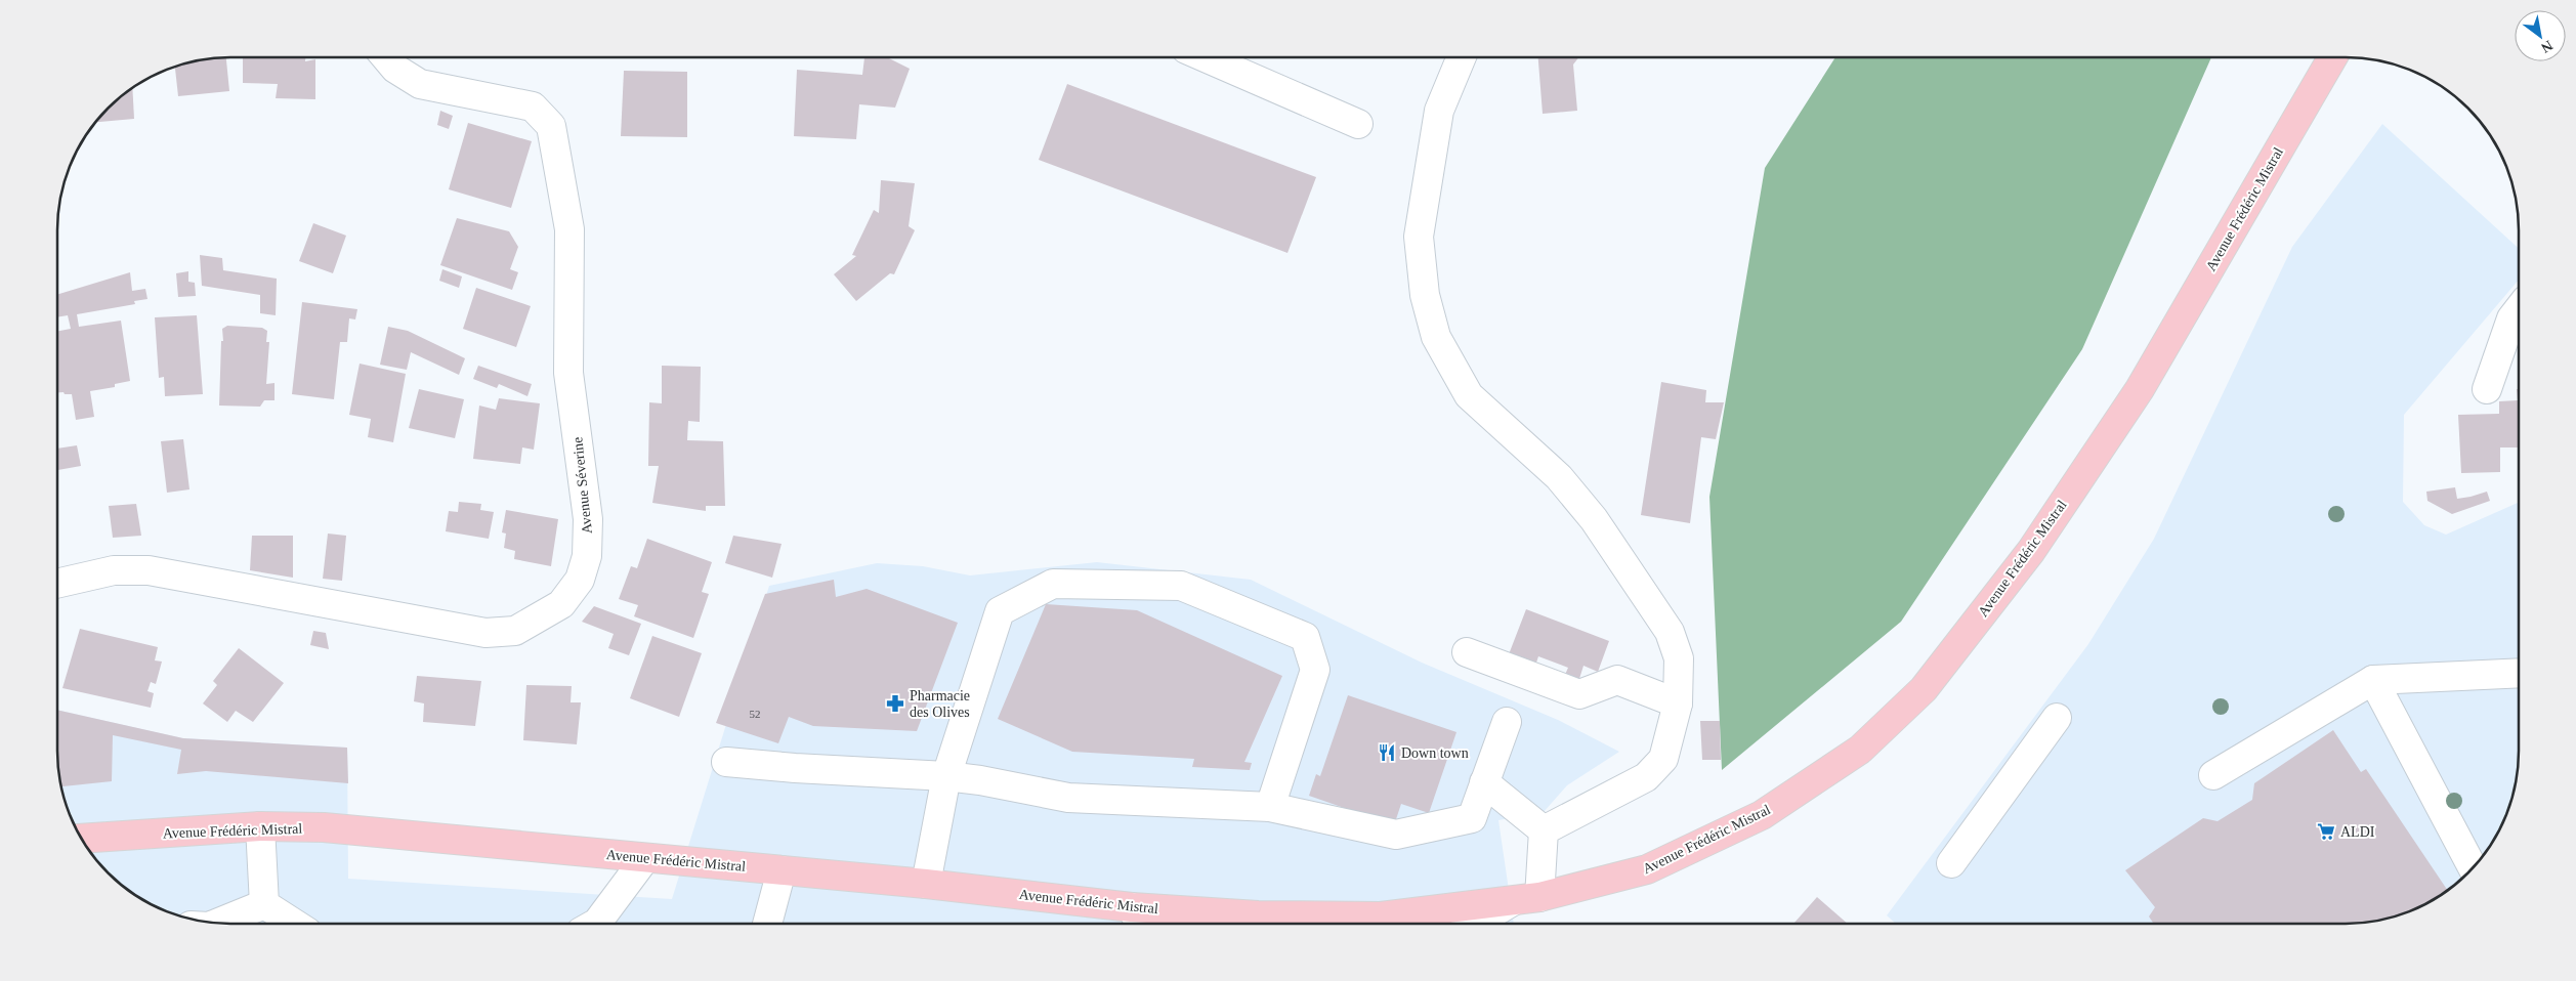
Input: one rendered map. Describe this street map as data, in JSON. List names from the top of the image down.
{
  "streets": {
    "main road": ["Avenue Frédéric Mistral"],
    "street": ["Avenue Séverine"]
  },
  "places": {
    "pharmacy": ["Pharmacie des Olives"],
    "restaurant": ["Down town"],
    "supermarket": ["ALDI"]
  },
  "house_numbers": ["52"],
  "north": "bottom right"
}
